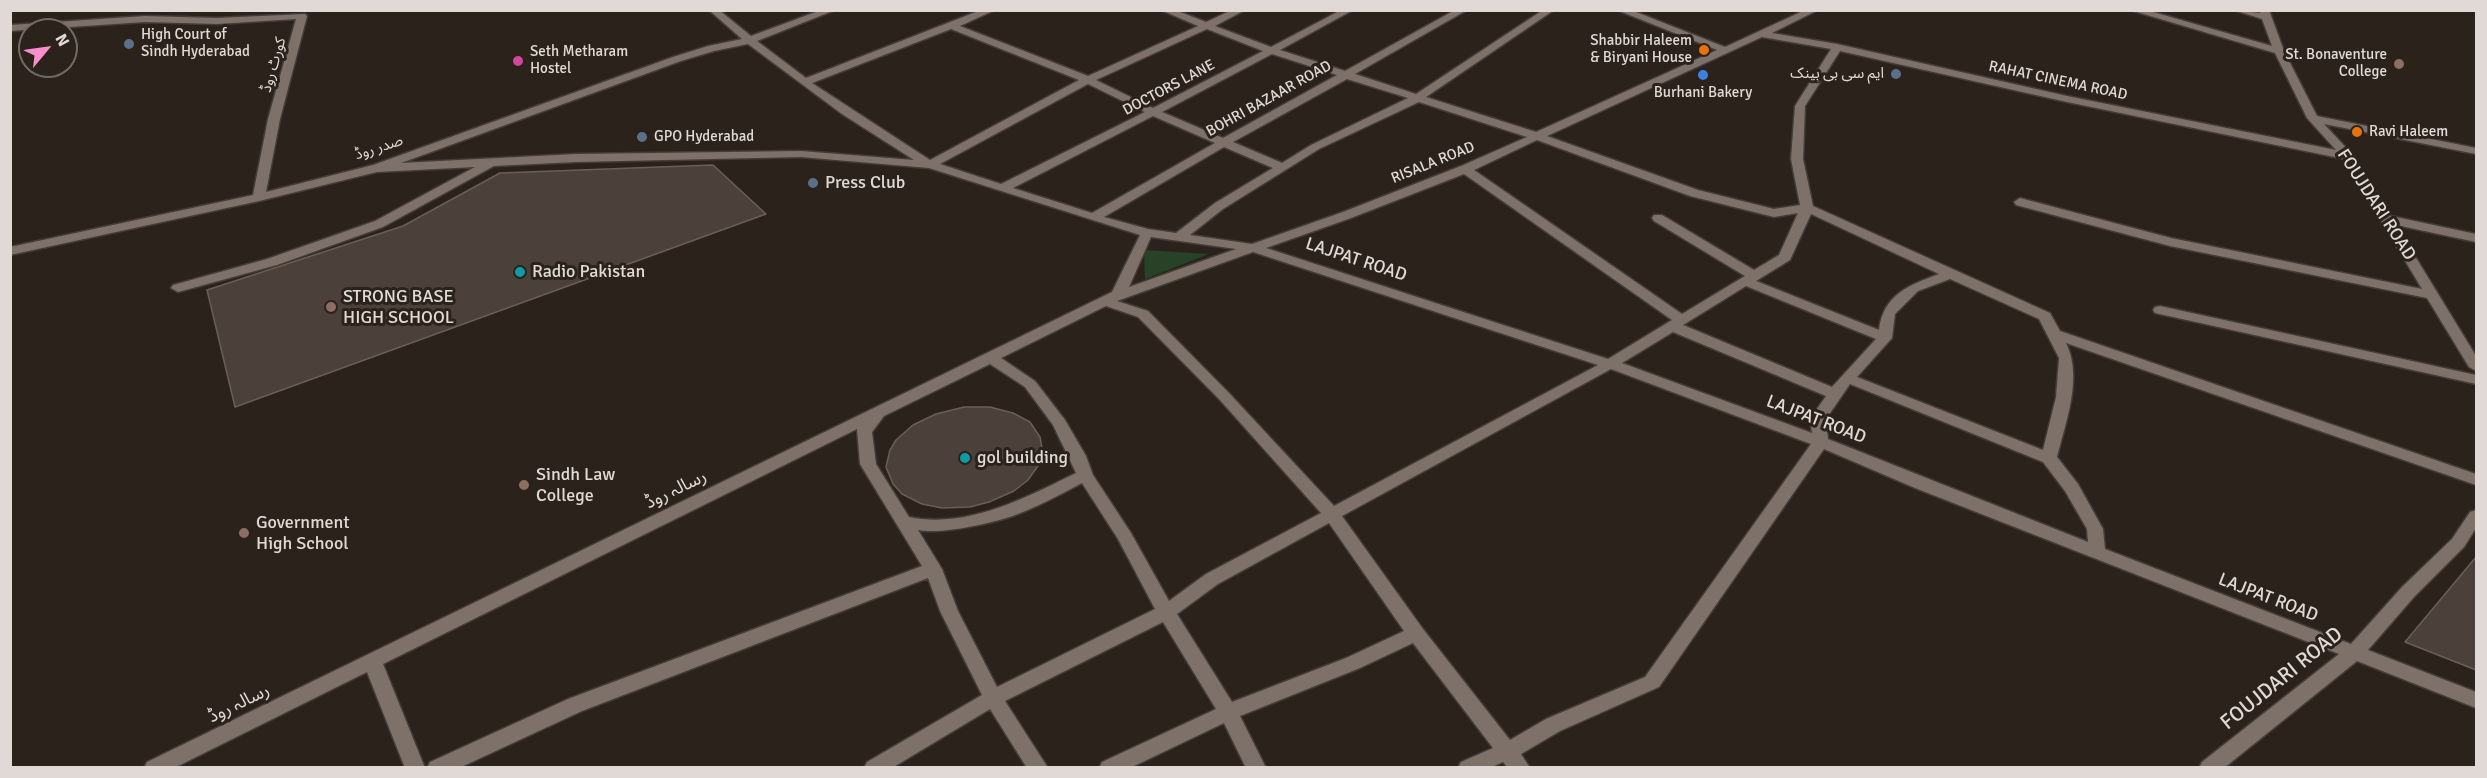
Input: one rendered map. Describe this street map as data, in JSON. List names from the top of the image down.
{
  "streets": {
    "street": [
      "کورٹ روڈ",
      "RAHAT CINEMA ROAD",
      "DOCTORS LANE",
      "BOHRI BAZAAR ROAD",
      "صدر روڈ",
      "RISALA ROAD",
      "FOUJDARI ROAD",
      "LAJPAT ROAD",
      "رسالہ روڈ"
    ]
  },
  "crossings": [
    ["کورٹ روڈ", "صدر روڈ"],
    ["RAHAT CINEMA ROAD", "RISALA ROAD"],
    ["RAHAT CINEMA ROAD", "FOUJDARI ROAD"],
    ["DOCTORS LANE", "LAJPAT ROAD"],
    ["BOHRI BAZAAR ROAD", "LAJPAT ROAD"],
    ["RISALA ROAD", "LAJPAT ROAD"],
    ["RISALA ROAD", "رسالہ روڈ"],
    ["FOUJDARI ROAD", "LAJPAT ROAD"]
  ],
  "places": [
    "High Court of Sindh Hyderabad",
    "Shabbir Haleem & Biryani House",
    "Seth Metharam Hostel",
    "St. Bonaventure College",
    "ایم سی بی بینک",
    "Burhani Bakery",
    "Ravi Haleem",
    "GPO Hyderabad",
    "Press Club",
    "Radio Pakistan",
    "STRONG BASE HIGH SCHOOL",
    "gol building",
    "Sindh Law College",
    "Government High School"
  ],
  "north": "top right"
}
